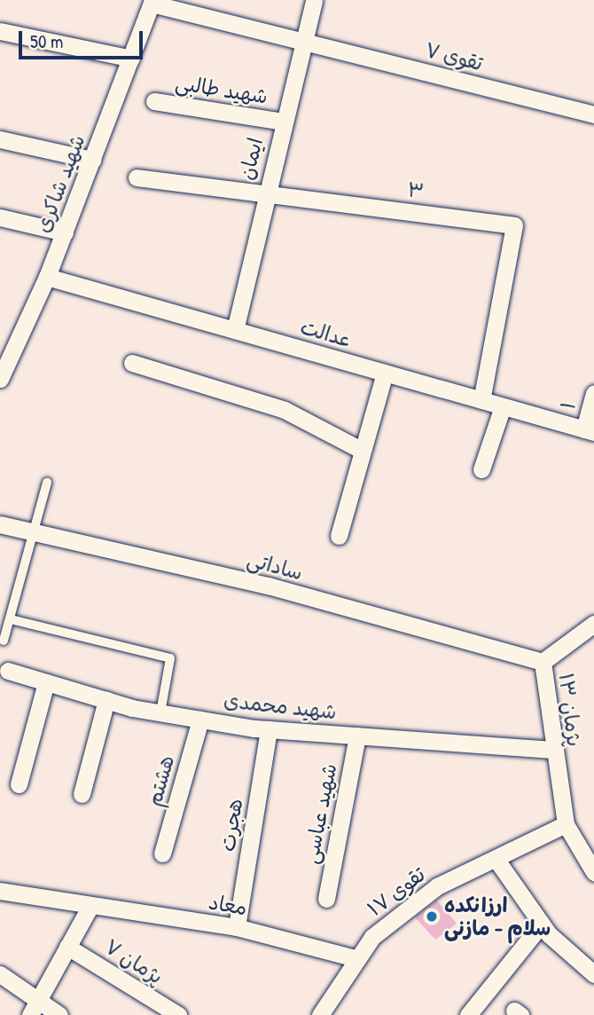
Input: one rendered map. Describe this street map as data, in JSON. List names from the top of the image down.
{
  "streets": {
    "street": [
      "تقوی ۷",
      "شهید طالبی",
      "ایمان",
      "شهید شاکری",
      "۳",
      "عدالت",
      "۱",
      "ساداتی",
      "شهید محمدی",
      "پژمان ۱۳",
      "هشتم",
      "شهید عباسی",
      "هجرت",
      "تقوی ۱۷",
      "معاد",
      "پژمان ۷"
    ]
  },
  "crossings": [
    ["تقوی ۷", "ایمان"],
    ["تقوی ۷", "شهید شاکری"],
    ["شهید طالبی", "ایمان"],
    ["ایمان", "۳"],
    ["ایمان", "عدالت"],
    ["شهید شاکری", "عدالت"],
    ["۳", "عدالت"],
    ["عدالت", "۱"],
    ["ساداتی", "پژمان ۱۳"],
    ["شهید محمدی", "پژمان ۱۳"],
    ["شهید محمدی", "هشتم"],
    ["شهید محمدی", "شهید عباسی"],
    ["شهید محمدی", "هجرت"],
    ["پژمان ۱۳", "تقوی ۱۷"],
    ["هجرت", "معاد"],
    ["تقوی ۱۷", "معاد"]
  ],
  "places": ["ارزانکده سلام - مازنی"],
  "scale_bar": "50 m"
}
